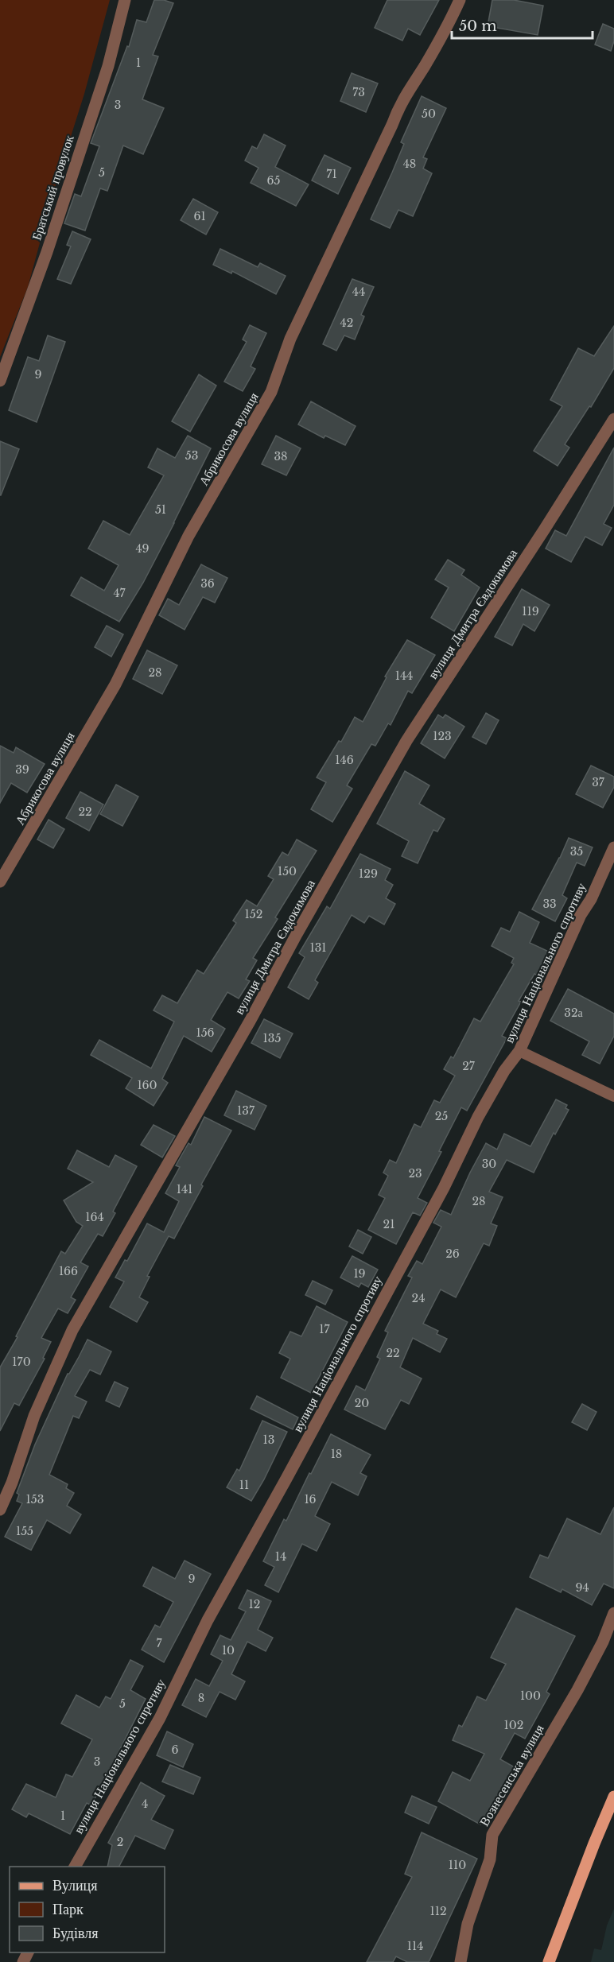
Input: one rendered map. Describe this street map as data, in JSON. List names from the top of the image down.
{
  "streets": {
    "street": [
      "Братський провулок",
      "Абрикосова вулиця",
      "вулиця Дмитра Євдокимова",
      "вулиця Національного спротиву",
      "Вознесенська вулиця"
    ]
  },
  "house_numbers": [
    "1",
    "73",
    "3",
    "50",
    "48",
    "5",
    "71",
    "65",
    "61",
    "44",
    "42",
    "9",
    "53",
    "38",
    "51",
    "49",
    "36",
    "47",
    "119",
    "28",
    "144",
    "123",
    "146",
    "39",
    "37",
    "22",
    "35",
    "150",
    "129",
    "33",
    "152",
    "131",
    "32а",
    "156",
    "135",
    "27",
    "160",
    "137",
    "25",
    "30",
    "23",
    "141",
    "28",
    "164",
    "21",
    "26",
    "166",
    "19",
    "24",
    "17",
    "22",
    "170",
    "20",
    "13",
    "18",
    "11",
    "153",
    "16",
    "155",
    "14",
    "9",
    "94",
    "12",
    "7",
    "10",
    "100",
    "8",
    "5",
    "102",
    "6",
    "3",
    "4",
    "1",
    "2",
    "110",
    "112",
    "114"
  ],
  "legend": ["Вулиця", "Парк", "Будівля"],
  "scale_bar": "50 m"
}
